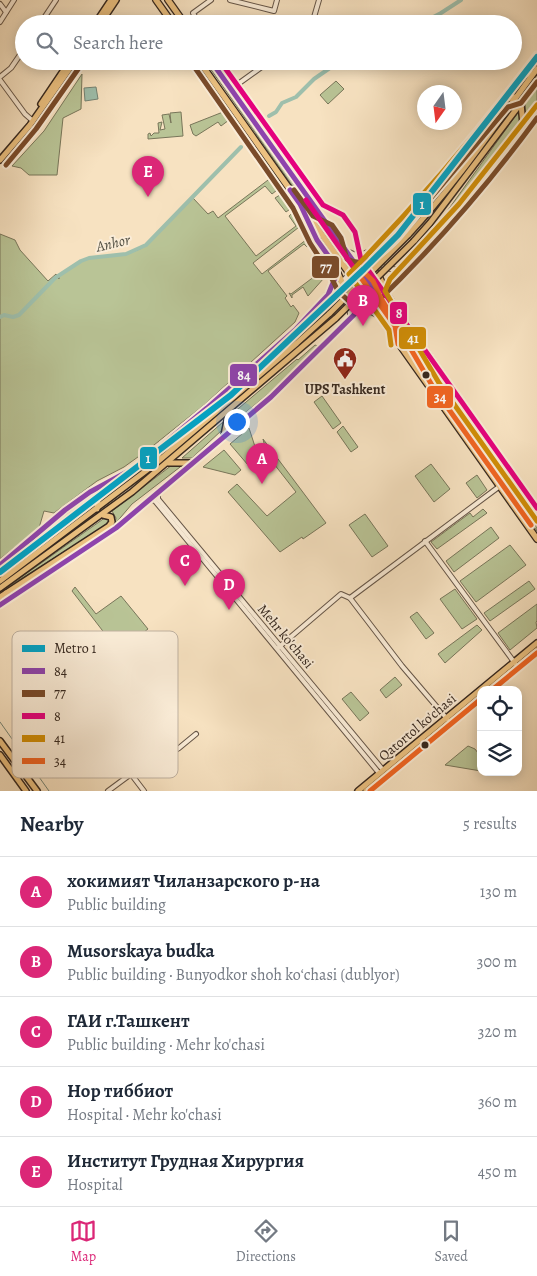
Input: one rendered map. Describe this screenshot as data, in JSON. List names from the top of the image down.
{
  "streets": {
    "main road": ["Qatortol ko'chasi"],
    "street": ["Mehr ko'chasi"]
  },
  "crossings": [
    ["Mehr ko'chasi", "Qatortol ko'chasi"]
  ],
  "water": ["Anhor"],
  "places": {
    "public building": ["UPS Tashkent"]
  },
  "lines": [
    "transit line 41",
    "metro line 1",
    "transit line 84",
    "transit line 77",
    "transit line 8",
    "transit line 34"
  ],
  "legend": [
    "Metro 1",
    "84",
    "77",
    "8",
    "41",
    "34"
  ],
  "north": "bottom",
  "page": {
    "search": "Search here",
    "pins": [
      "E",
      "B",
      "A",
      "C",
      "D"
    ],
    "heading": ["Nearby", "5 results"],
    "list": [
      {
        "mark": "A",
        "name": "хокимият Чиланзарского р-на",
        "note": "Public building",
        "value": "130 m"
      },
      {
        "mark": "B",
        "name": "Musorskaya budka",
        "note": "Public building · Bunyodkor shoh koʻchasi (dublyor)",
        "value": "300 m"
      },
      {
        "mark": "C",
        "name": "ГАИ г.Ташкент",
        "note": "Public building · Mehr ko'chasi",
        "value": "320 m"
      },
      {
        "mark": "D",
        "name": "Нор тиббиот",
        "note": "Hospital · Mehr ko'chasi",
        "value": "360 m"
      },
      {
        "mark": "E",
        "name": "Институт Грудная Хирургия",
        "note": "Hospital",
        "value": "450 m"
      }
    ],
    "nav": ["Map", "Directions", "Saved"]
  }
}
